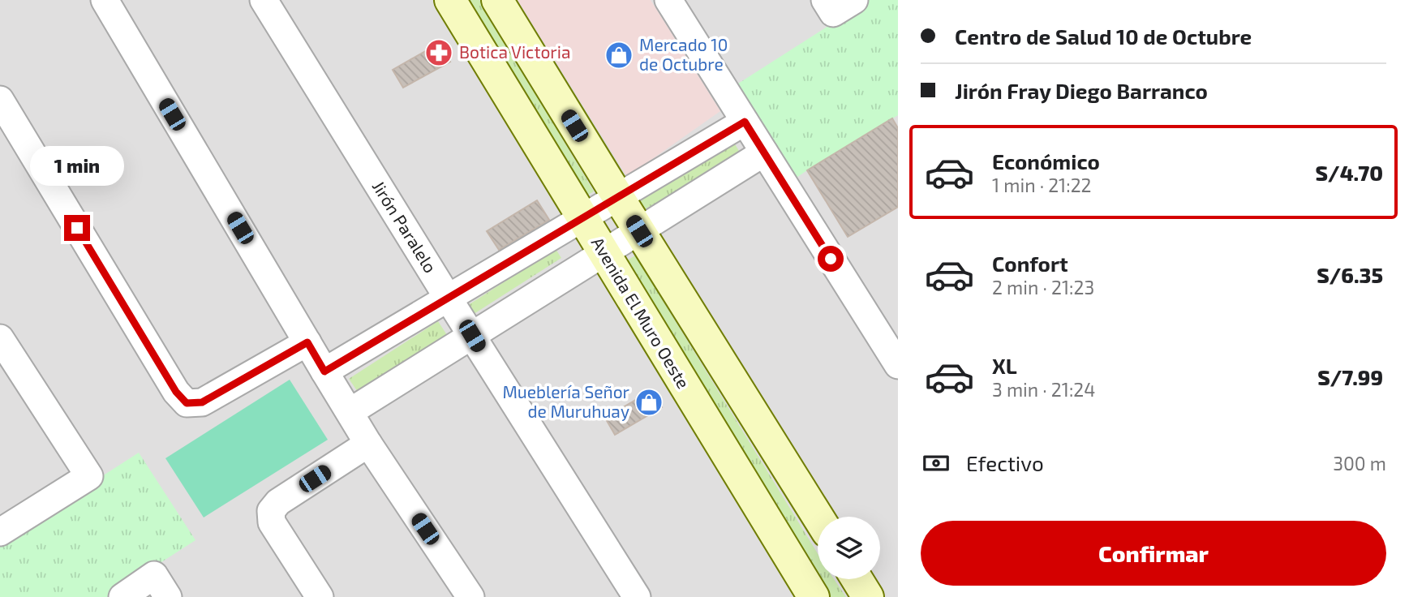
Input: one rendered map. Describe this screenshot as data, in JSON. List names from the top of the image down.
{
  "streets": {
    "main road": ["Avenida El Muro Oeste"],
    "street": ["Jirón Paralelo"]
  },
  "places": {
    "pharmacy": ["Botica Victoria"],
    "shop": ["Mercado 10 de Octubre", "Mueblería Señor de Muruhuay"]
  },
  "page": {
    "banner": ["Centro de Salud 10 de Octubre", "Jirón Fray Diego Barranco"],
    "list": [
      {
        "name": "Económico",
        "note": "1 min · 21:22",
        "value": "S/4.70"
      },
      {
        "name": "Confort",
        "note": "2 min · 21:23",
        "value": "S/6.35"
      },
      {
        "name": "XL",
        "note": "3 min · 21:24",
        "value": "S/7.99"
      }
    ],
    "bubble": "1 min",
    "pay": ["Efectivo", "300 m"],
    "buttons": "Confirmar"
  }
}
